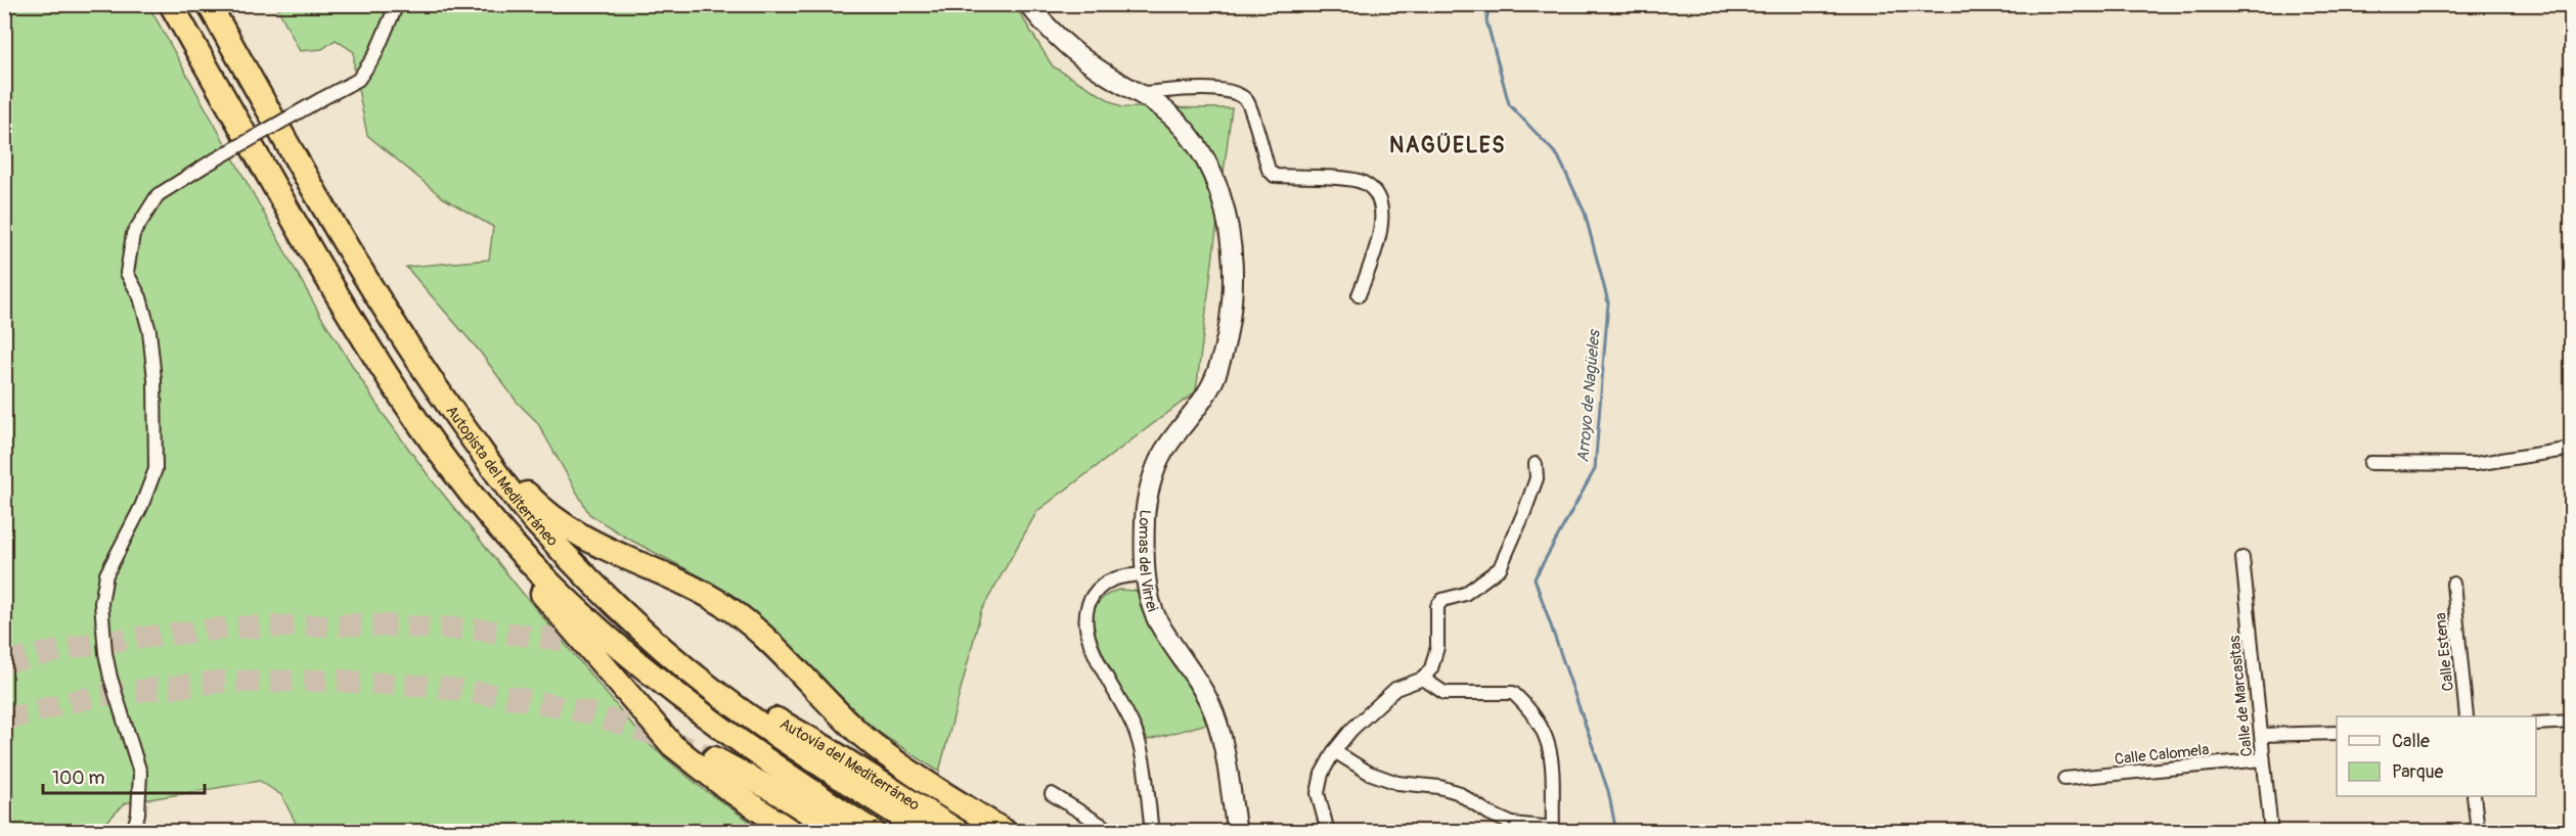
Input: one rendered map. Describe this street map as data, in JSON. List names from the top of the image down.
{
  "streets": {
    "highway": ["Autopista del Mediterráneo", "Autovía del Mediterráneo"],
    "street": [
      "Lomas del Virrei",
      "Calle Estena",
      "Calle de Marcasitas",
      "Calle Calomela"
    ]
  },
  "crossings": [
    ["Autopista del Mediterráneo", "Autovía del Mediterráneo"],
    ["Calle de Marcasitas", "Calle Calomela"]
  ],
  "districts": ["NAGÜELES"],
  "water": ["Arroyo de Nagüeles"],
  "legend": ["Calle", "Parque"],
  "scale_bar": "100 m"
}
